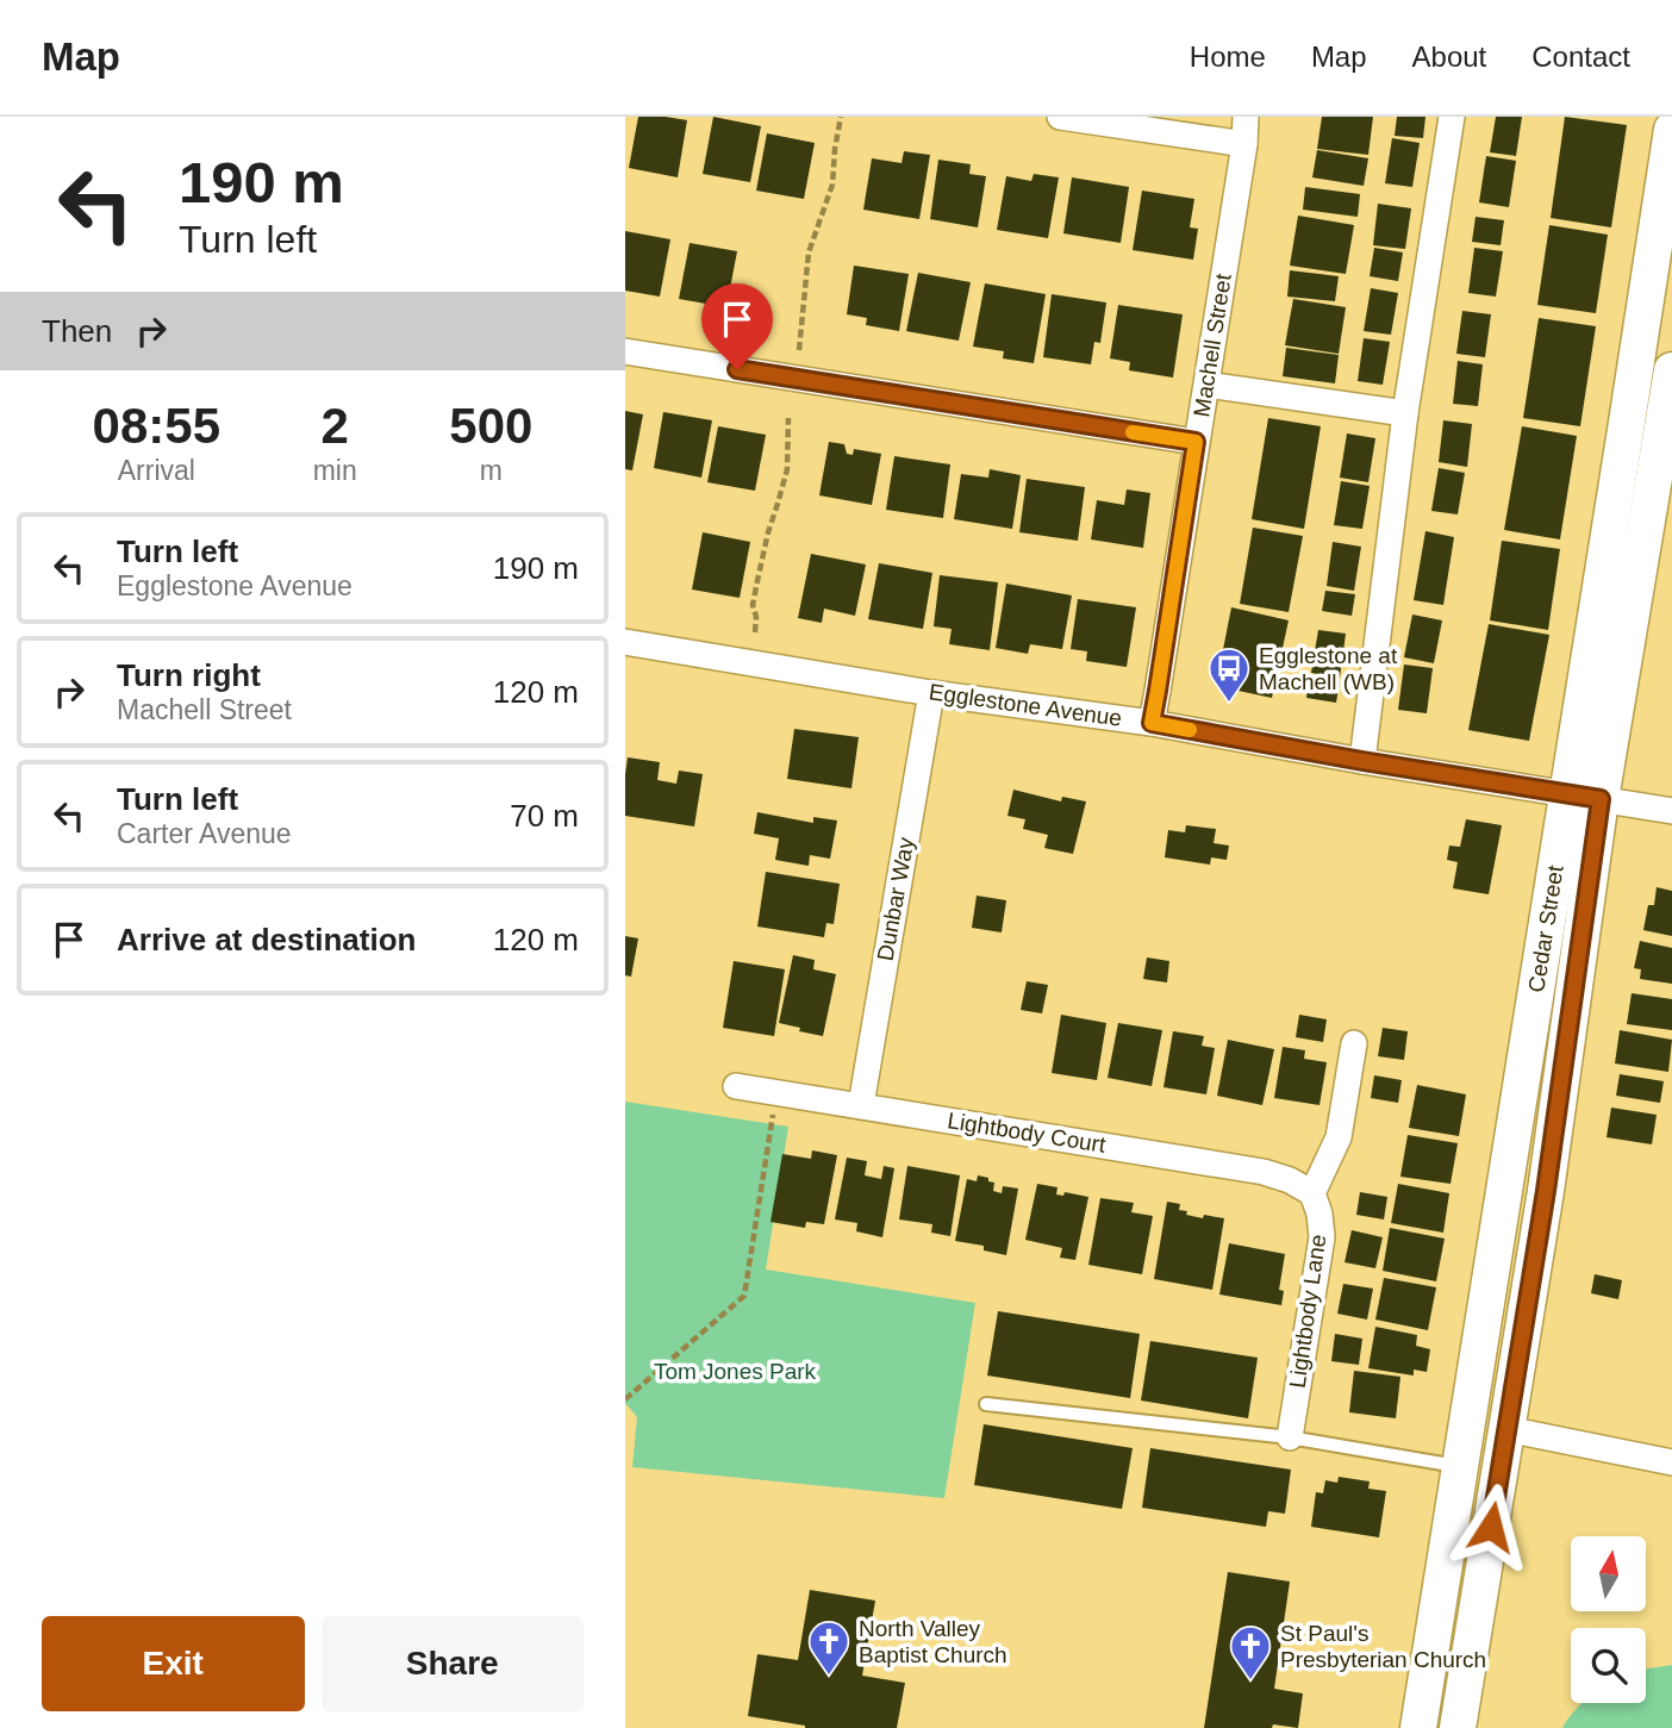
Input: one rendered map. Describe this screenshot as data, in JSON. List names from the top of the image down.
{
  "streets": {
    "main road": ["Cedar Street"],
    "street": [
      "Machell Street",
      "Egglestone Avenue",
      "Dunbar Way",
      "Lightbody Court",
      "Lightbody Lane"
    ]
  },
  "crossings": [
    ["Machell Street", "Egglestone Avenue"],
    ["Egglestone Avenue", "Dunbar Way"],
    ["Egglestone Avenue", "Cedar Street"],
    ["Dunbar Way", "Lightbody Court"],
    ["Lightbody Court", "Lightbody Lane"]
  ],
  "parks": ["Tom Jones Park"],
  "places": {
    "bus stop": ["Egglestone at Machell (WB)"],
    "church": ["North Valley Baptist Church", "St Paul's Presbyterian Church"]
  },
  "north": "top",
  "page": {
    "header": "Map",
    "nav": [
      "Home",
      "Map",
      "About",
      "Contact"
    ],
    "turn": ["190 m", "Turn left"],
    "then": "Then",
    "eta": [
      "08:55",
      "Arrival",
      "2",
      "min",
      "500",
      "m"
    ],
    "list": [
      {
        "name": "Turn left",
        "note": "Egglestone Avenue",
        "value": "190 m"
      },
      {
        "name": "Turn right",
        "note": "Machell Street",
        "value": "120 m"
      },
      {
        "name": "Turn left",
        "note": "Carter Avenue",
        "value": "70 m"
      },
      {
        "name": "Arrive at destination",
        "value": "120 m"
      }
    ],
    "buttons": ["Exit", "Share"]
  }
}
